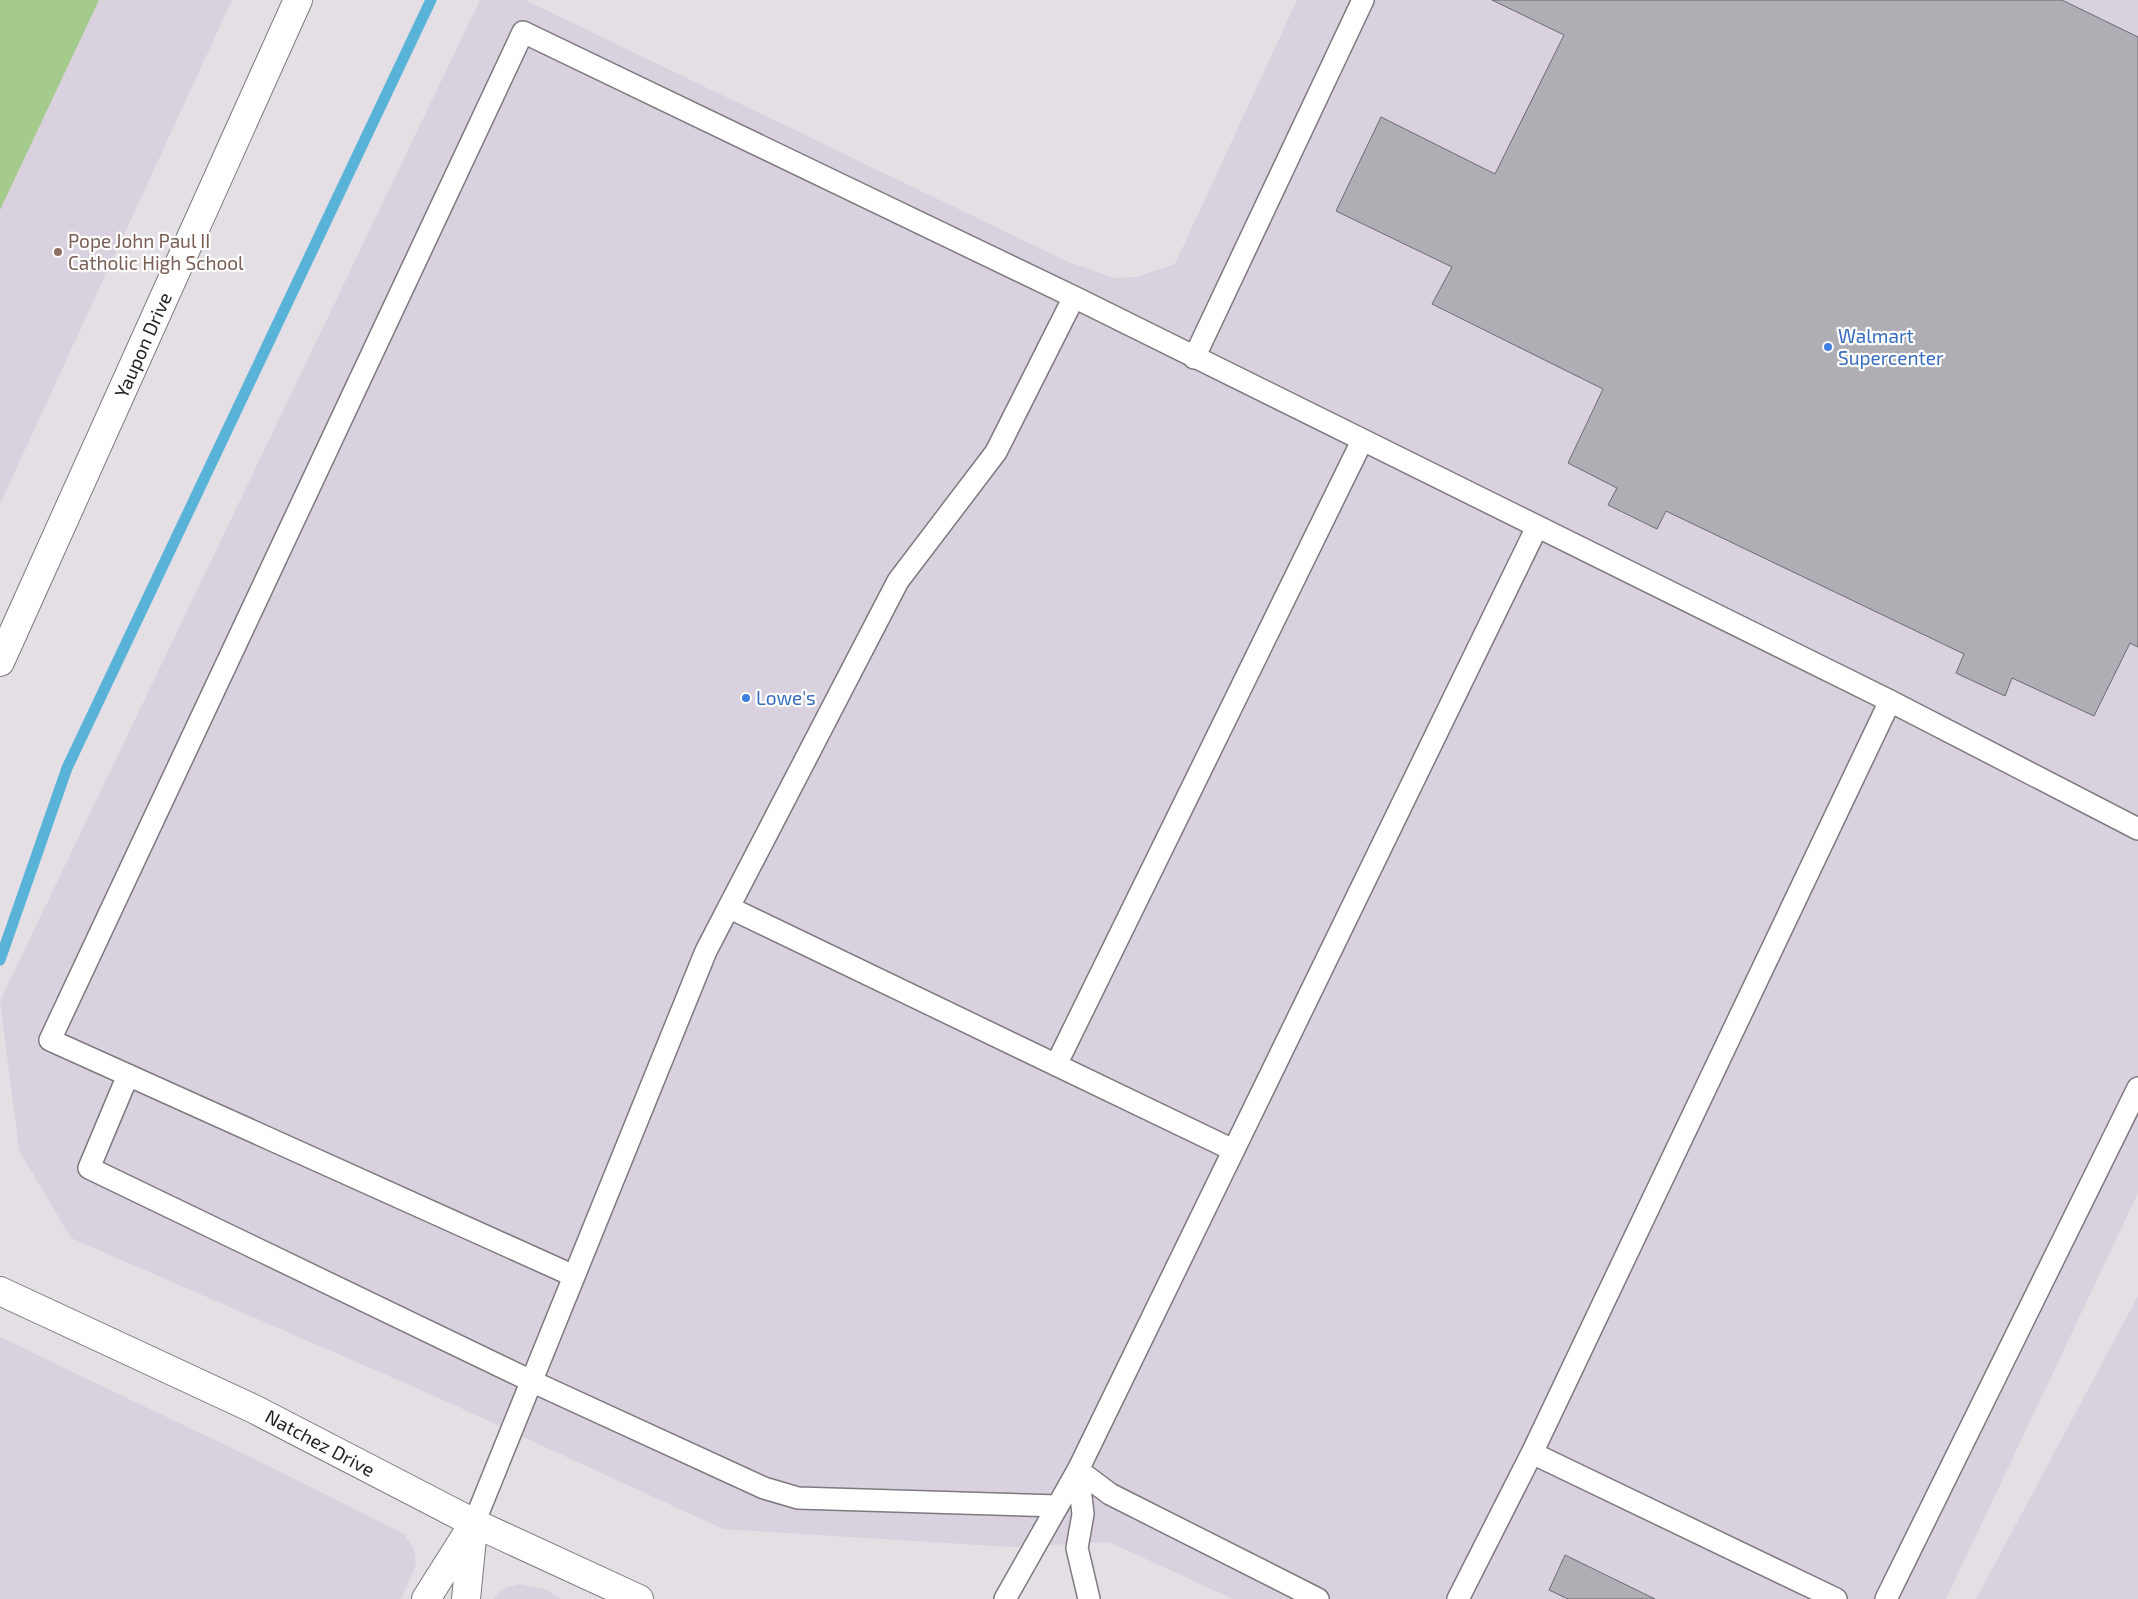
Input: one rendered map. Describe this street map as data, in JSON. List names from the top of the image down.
{
  "streets": {
    "street": ["Yaupon Drive", "Natchez Drive"]
  },
  "places": ["Pope John Paul II Catholic High School", "Walmart Supercenter", "Lowe's"]
}
